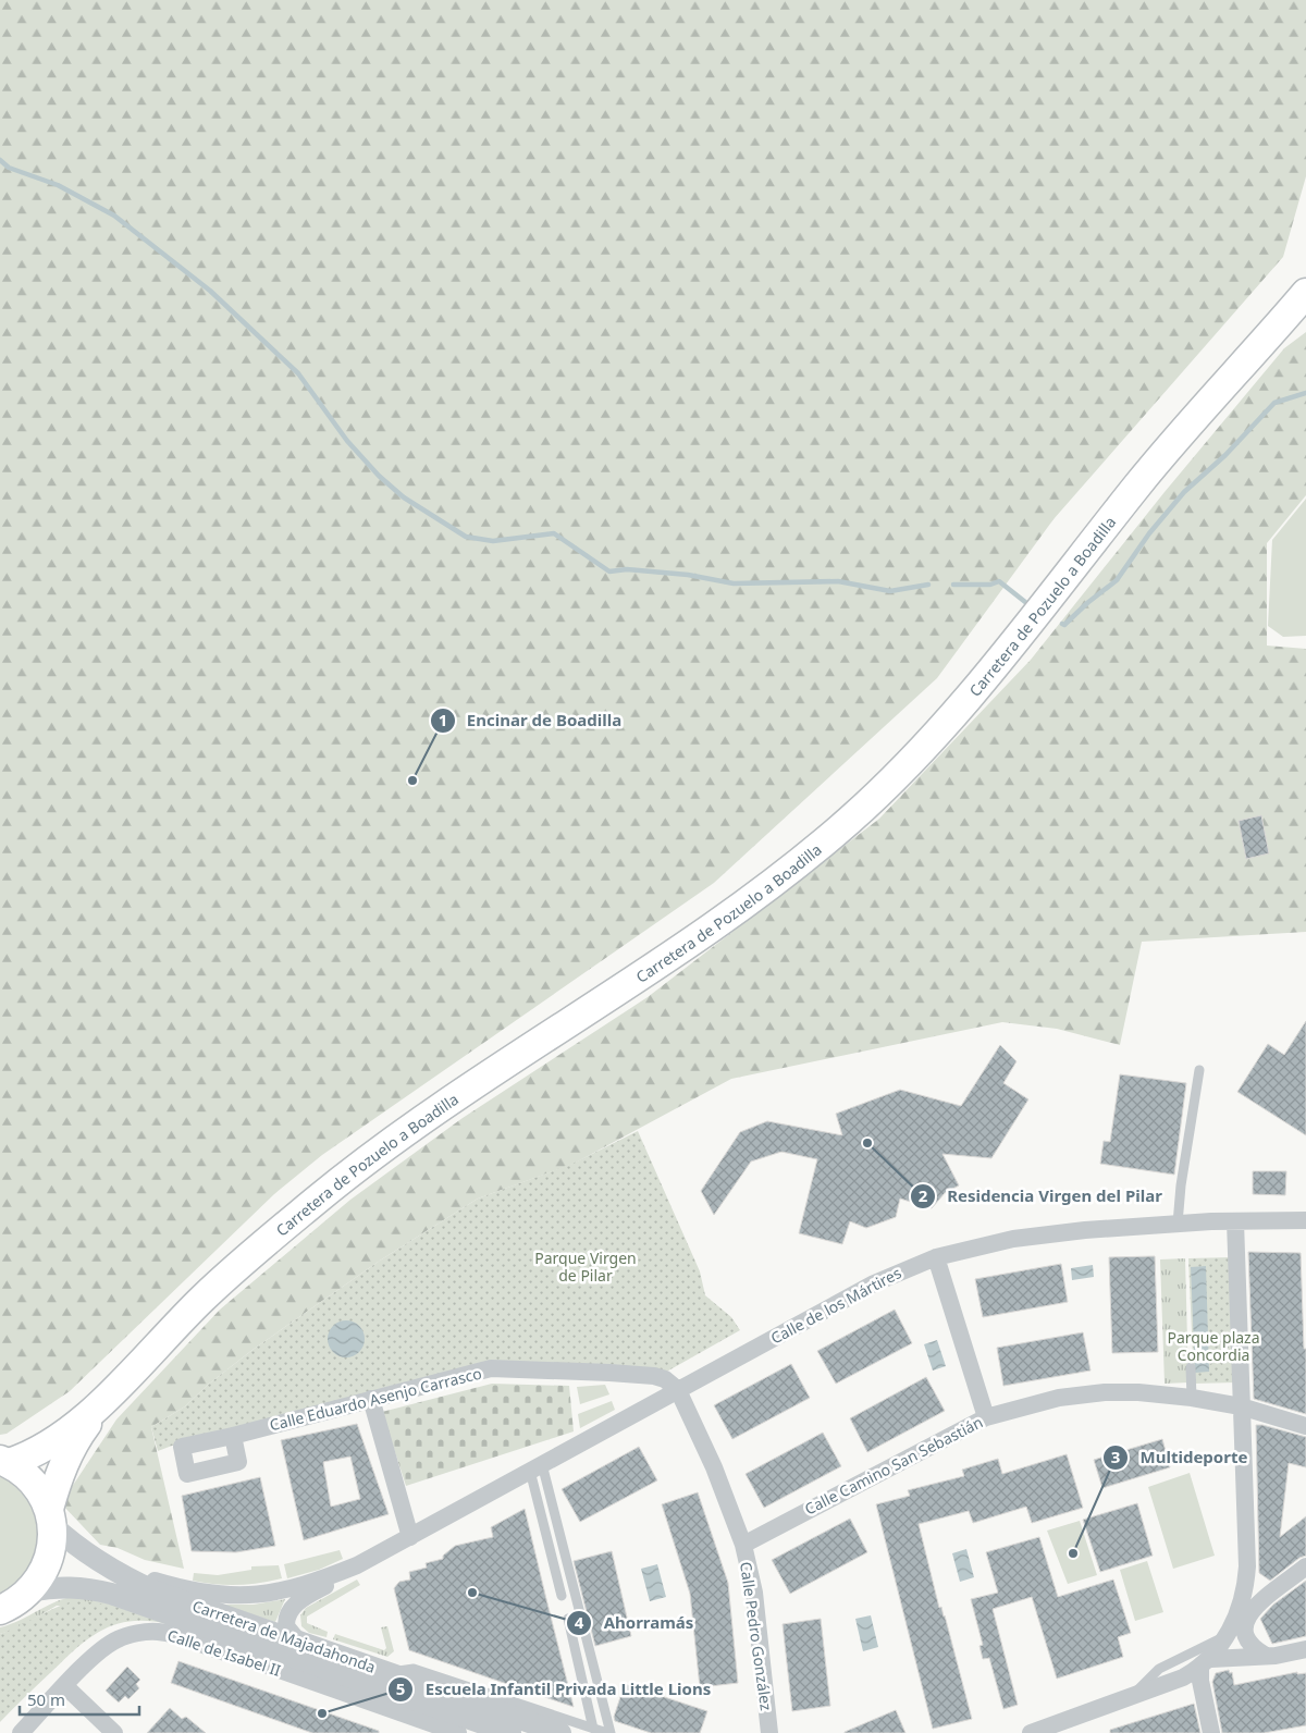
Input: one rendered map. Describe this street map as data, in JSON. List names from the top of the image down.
{
  "streets": {
    "main road": ["Carretera de Pozuelo a Boadilla"],
    "street": [
      "Calle de los Mártires",
      "Calle Eduardo Asenjo Carrasco",
      "Calle Camino San Sebastián",
      "Carretera de Majadahonda",
      "Calle Pedro González",
      "Calle de Isabel II"
    ]
  },
  "crossings": [
    ["Carretera de Pozuelo a Boadilla", "Carretera de Majadahonda"],
    ["Calle de los Mártires", "Calle Eduardo Asenjo Carrasco"],
    ["Calle de los Mártires", "Carretera de Majadahonda"],
    ["Calle de los Mártires", "Calle Pedro González"],
    ["Calle Eduardo Asenjo Carrasco", "Calle Pedro González"],
    ["Calle Camino San Sebastián", "Calle Pedro González"]
  ],
  "parks": ["Parque Virgen de Pilar", "Parque plaza Concordia"],
  "places": [
    "Encinar de Boadilla",
    "Residencia Virgen del Pilar",
    "Multideporte",
    "Ahorramás",
    "Escuela Infantil Privada Little Lions"
  ],
  "scale_bar": "50 m"
}
